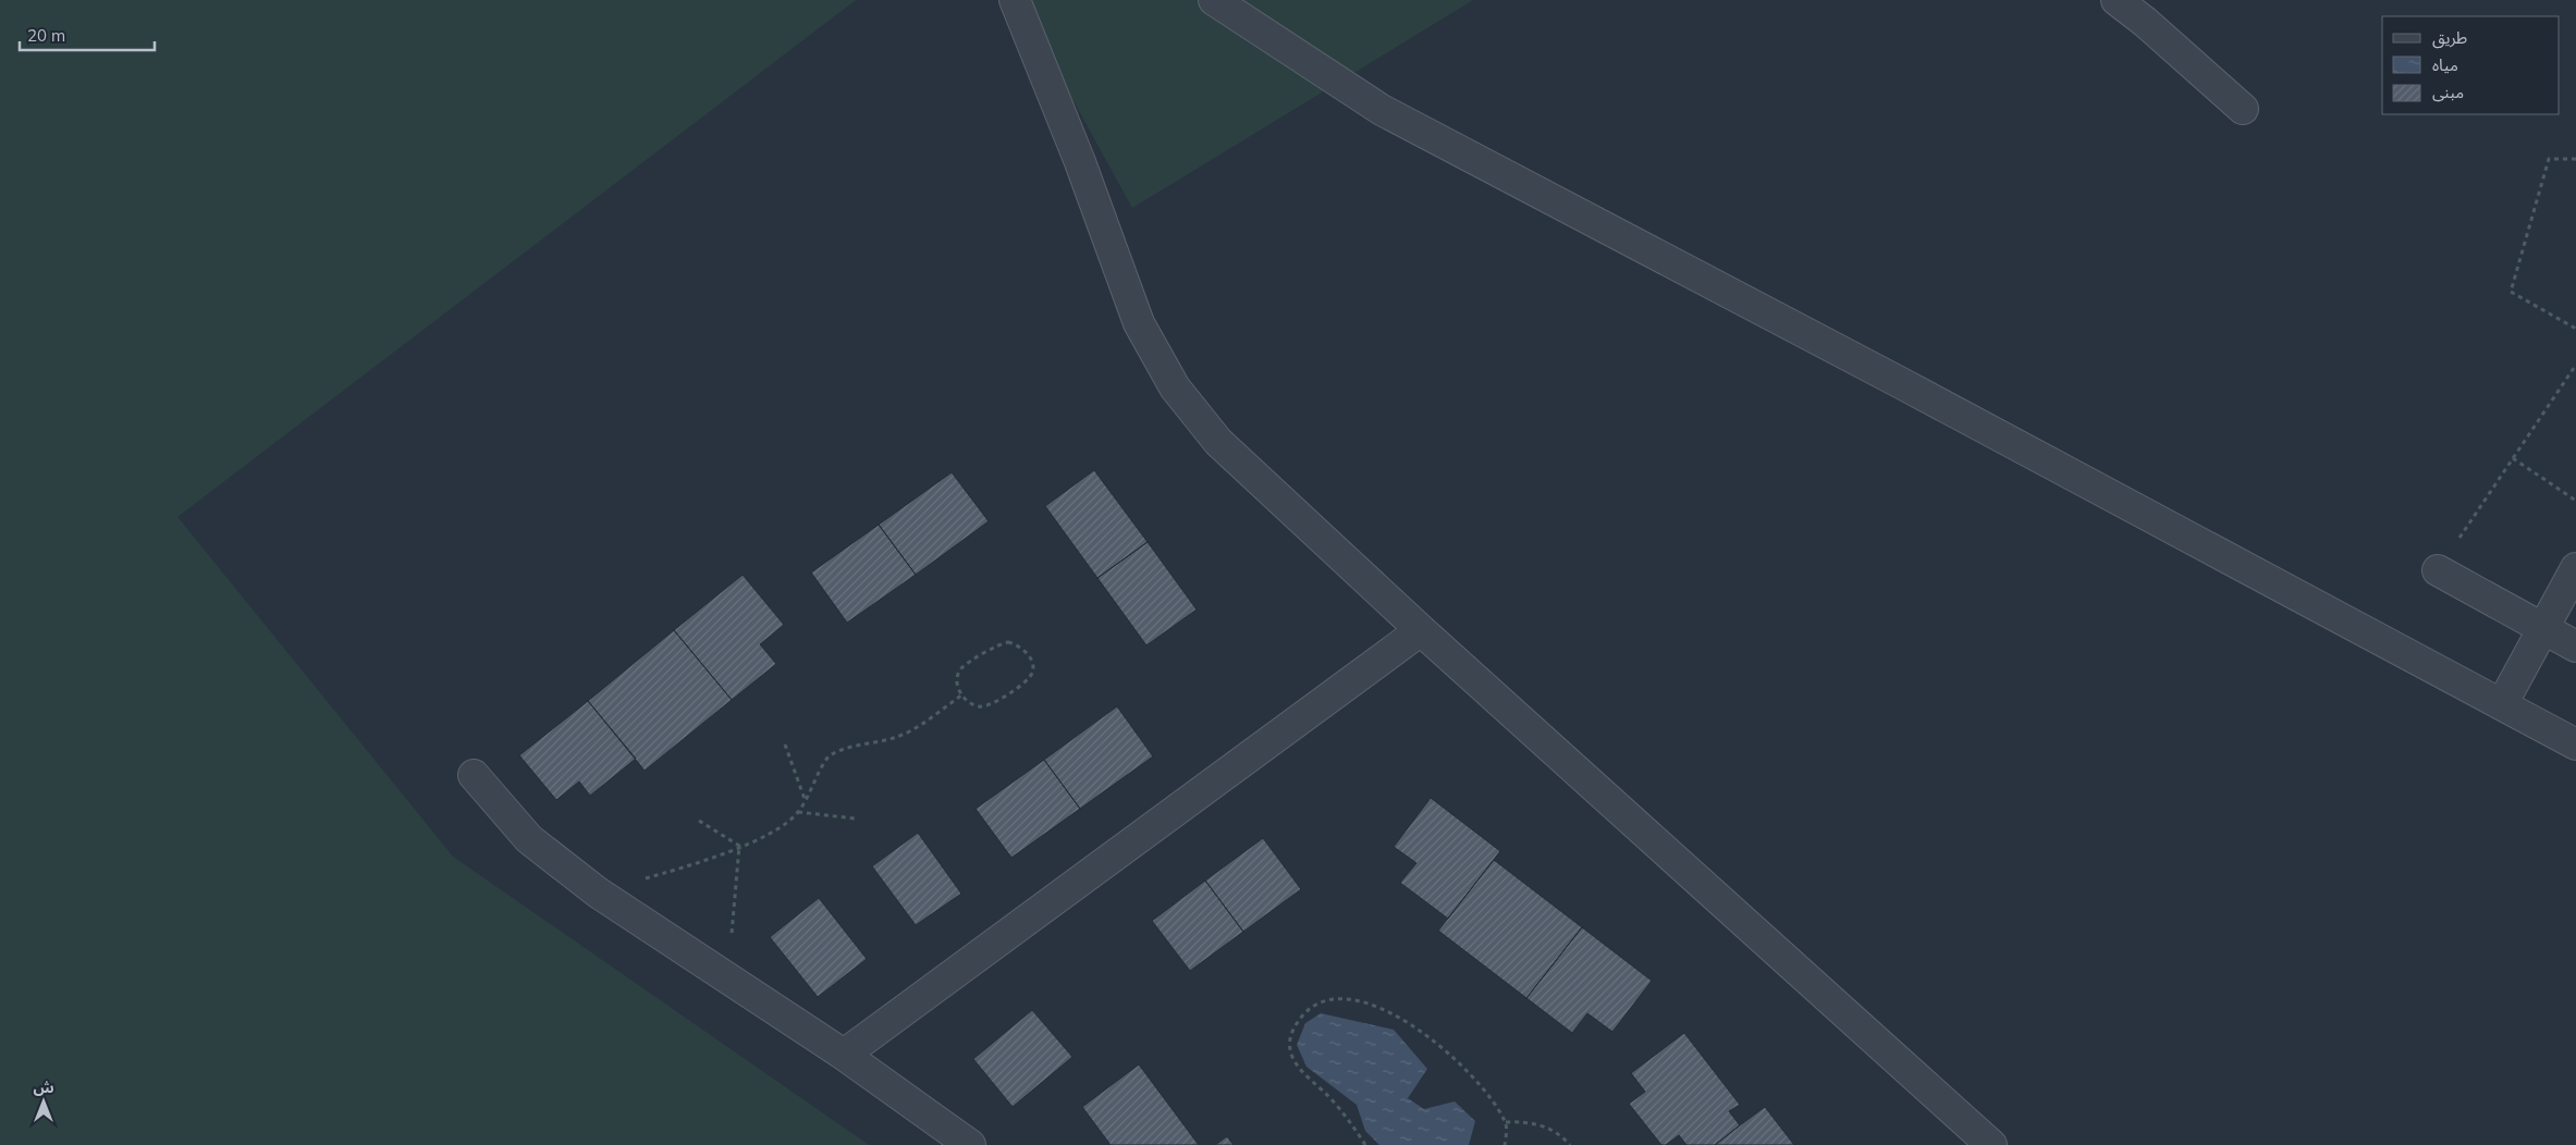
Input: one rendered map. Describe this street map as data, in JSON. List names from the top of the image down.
{
  "legend": ["طريق", "مياه", "مبنى"],
  "scale_bar": "20 m",
  "north": "top"
}
